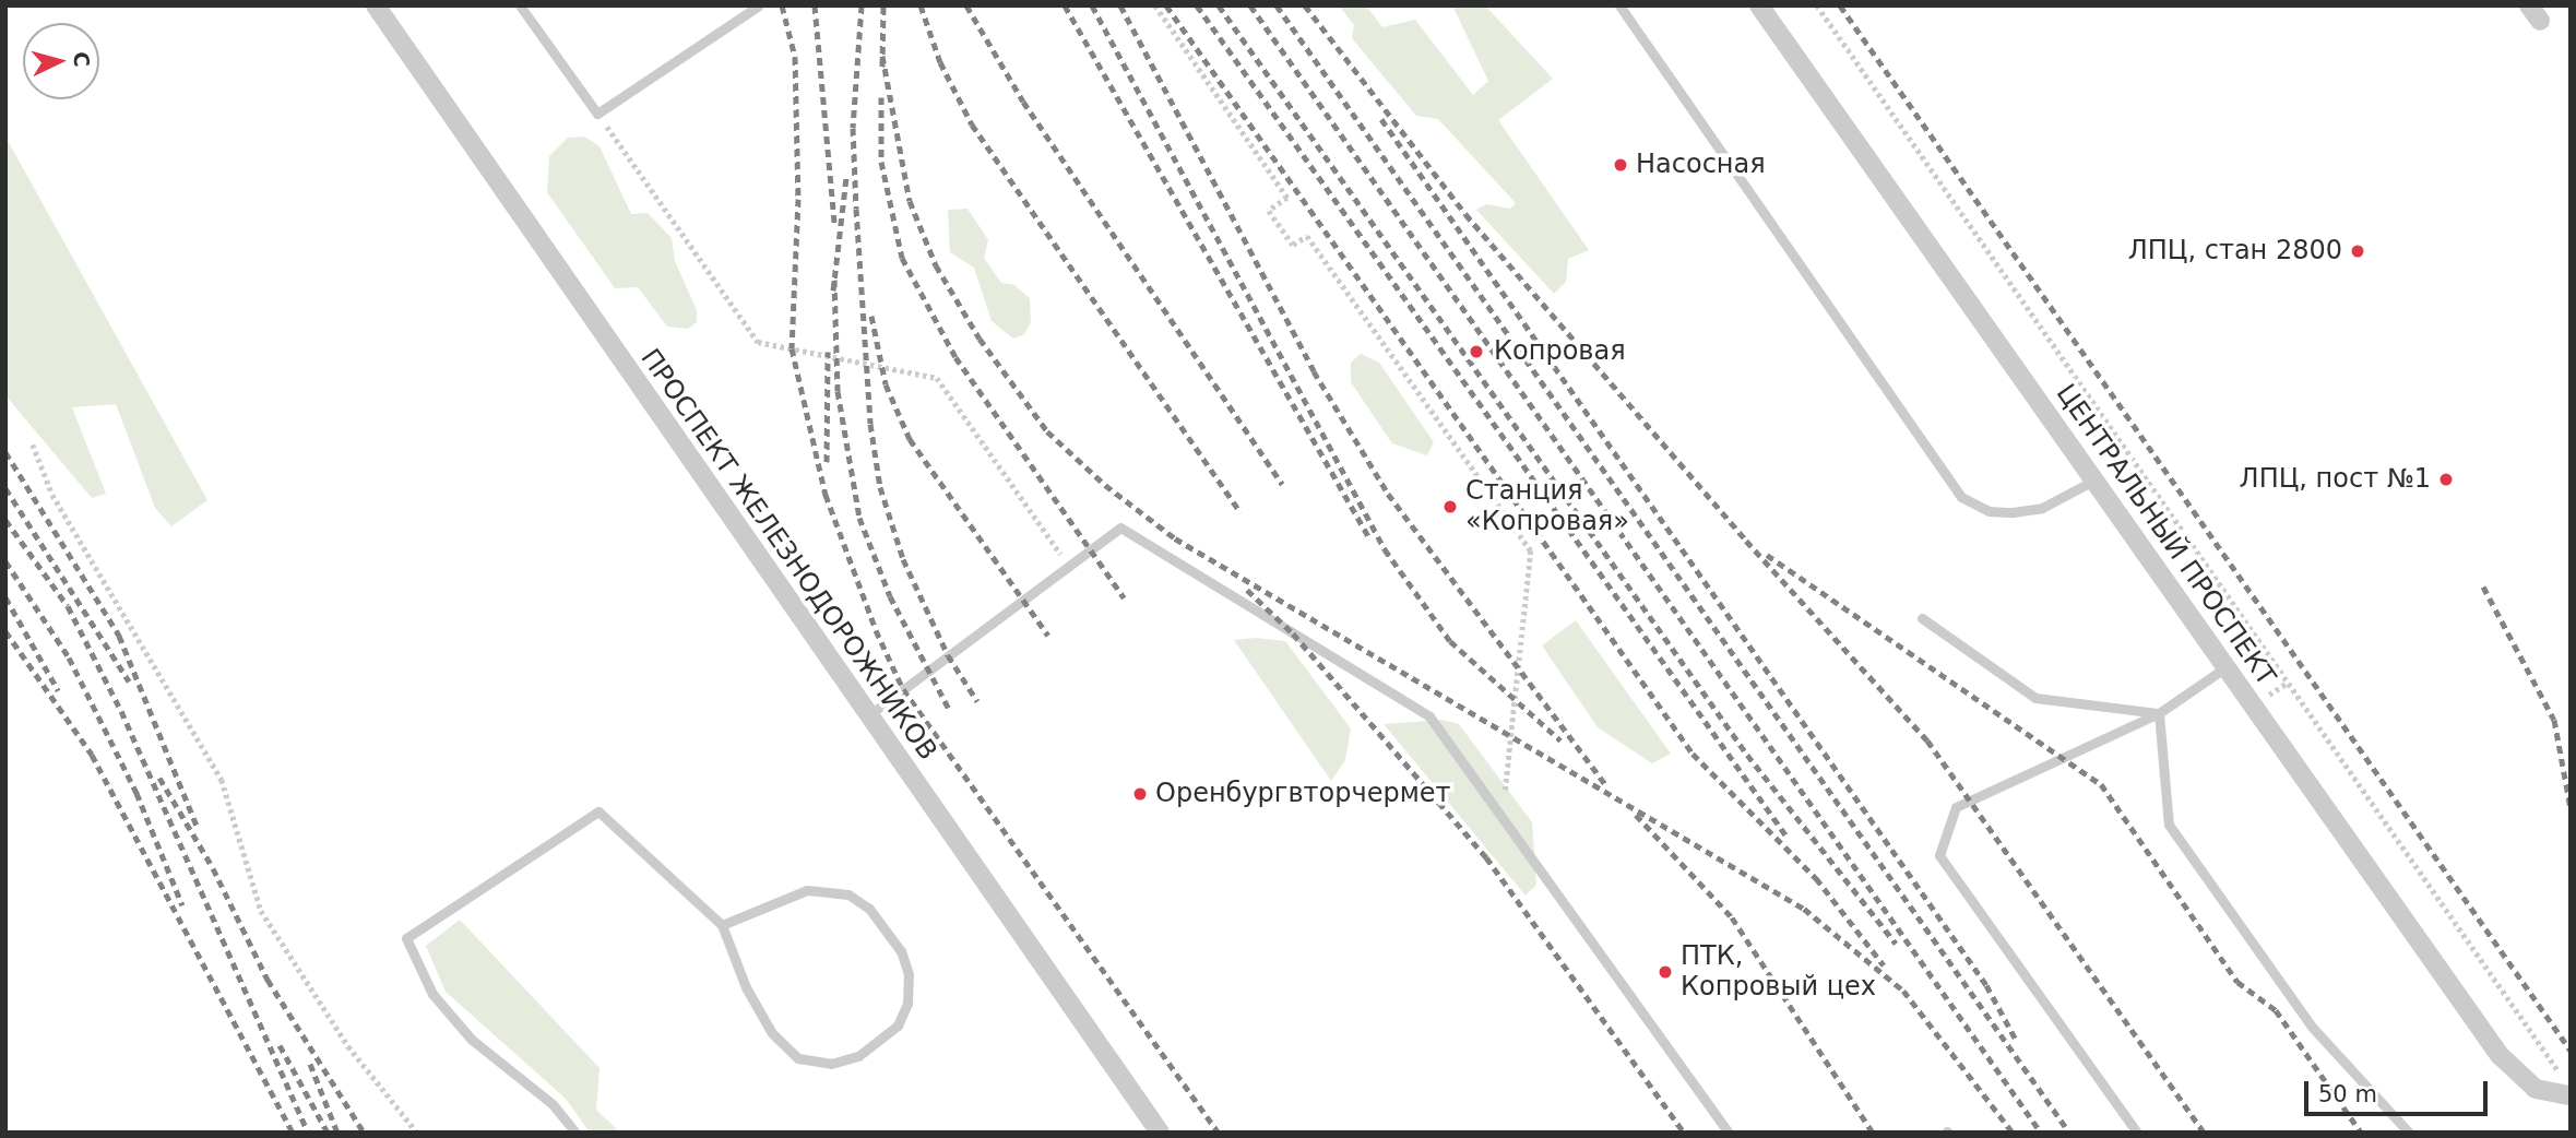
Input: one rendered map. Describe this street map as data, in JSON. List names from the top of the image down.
{
  "streets": {
    "street": ["ЦЕНТРАЛЬНЫЙ ПРОСПЕКТ", "ПРОСПЕКТ ЖЕЛЕЗНОДОРОЖНИКОВ"]
  },
  "places": [
    "Насосная",
    "ЛПЦ, стан 2800",
    "Копровая",
    "ЛПЦ, пост №1",
    "Станция «Копровая»",
    "Оренбургвторчермет",
    "ПТК, Копровый цех"
  ],
  "scale_bar": "50 m",
  "north": "right"
}
